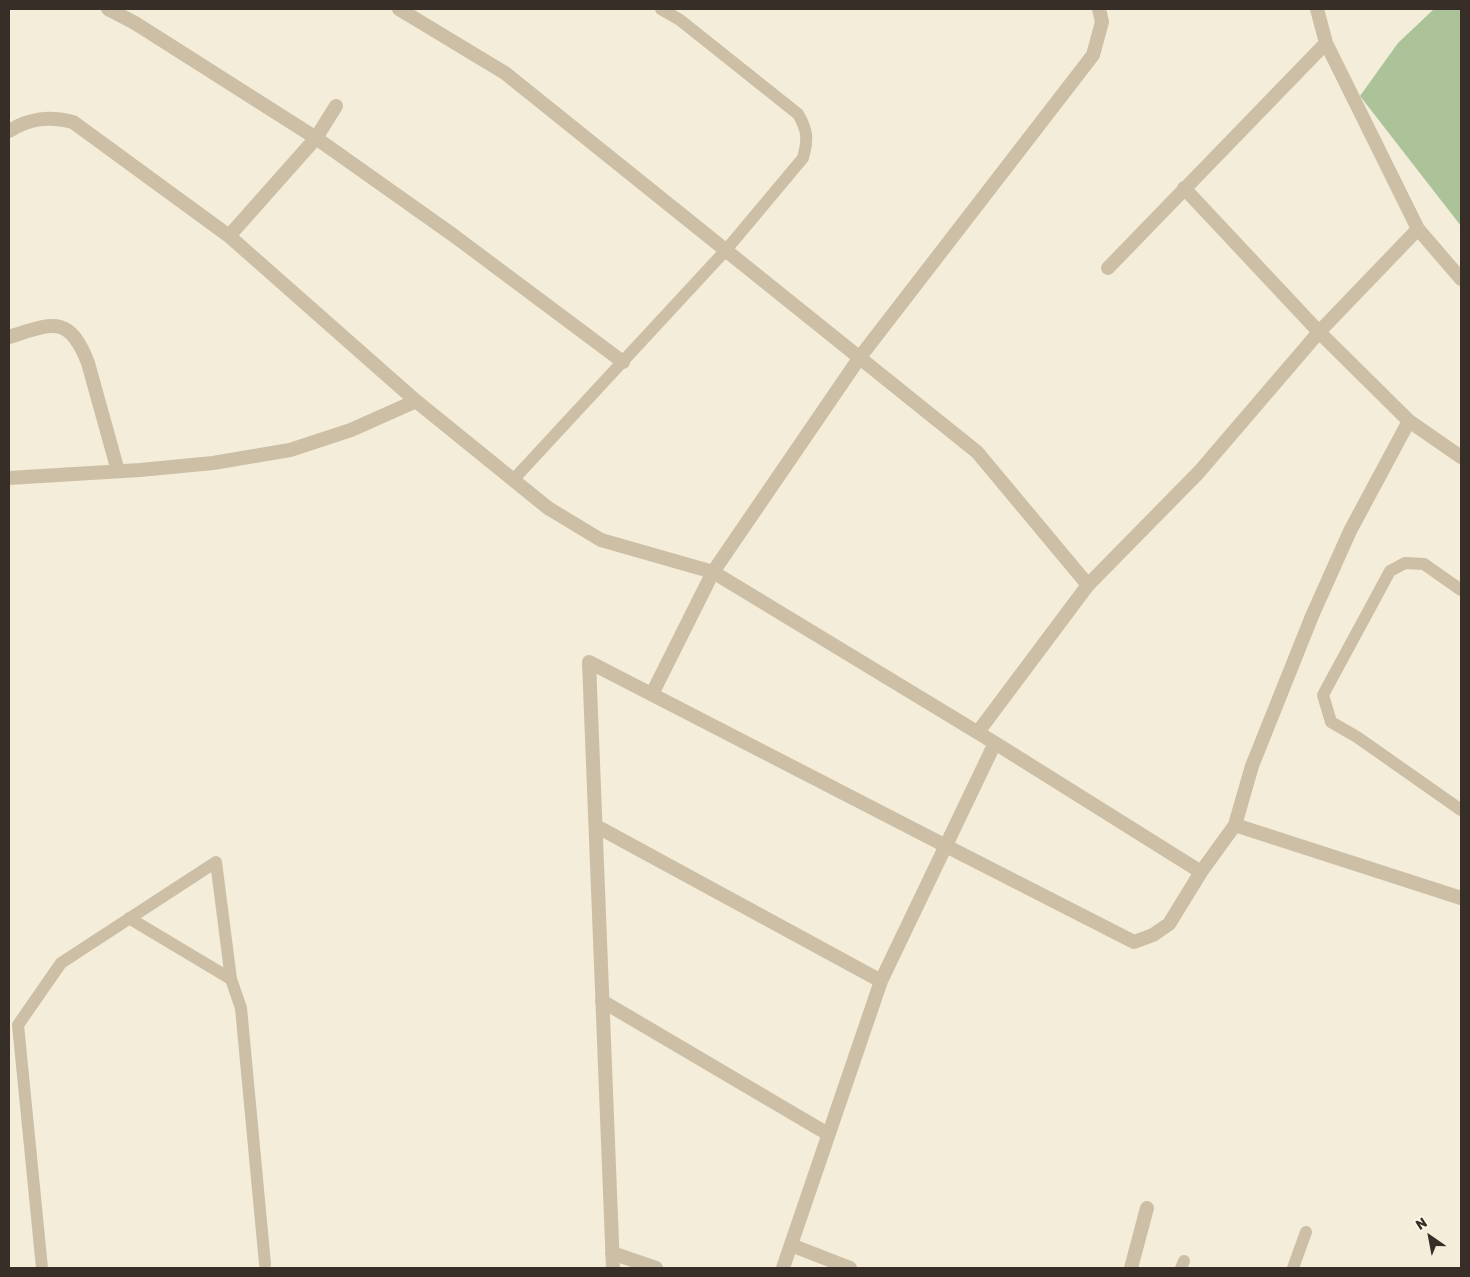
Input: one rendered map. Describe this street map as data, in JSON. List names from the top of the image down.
{
  "north": "top left"
}
